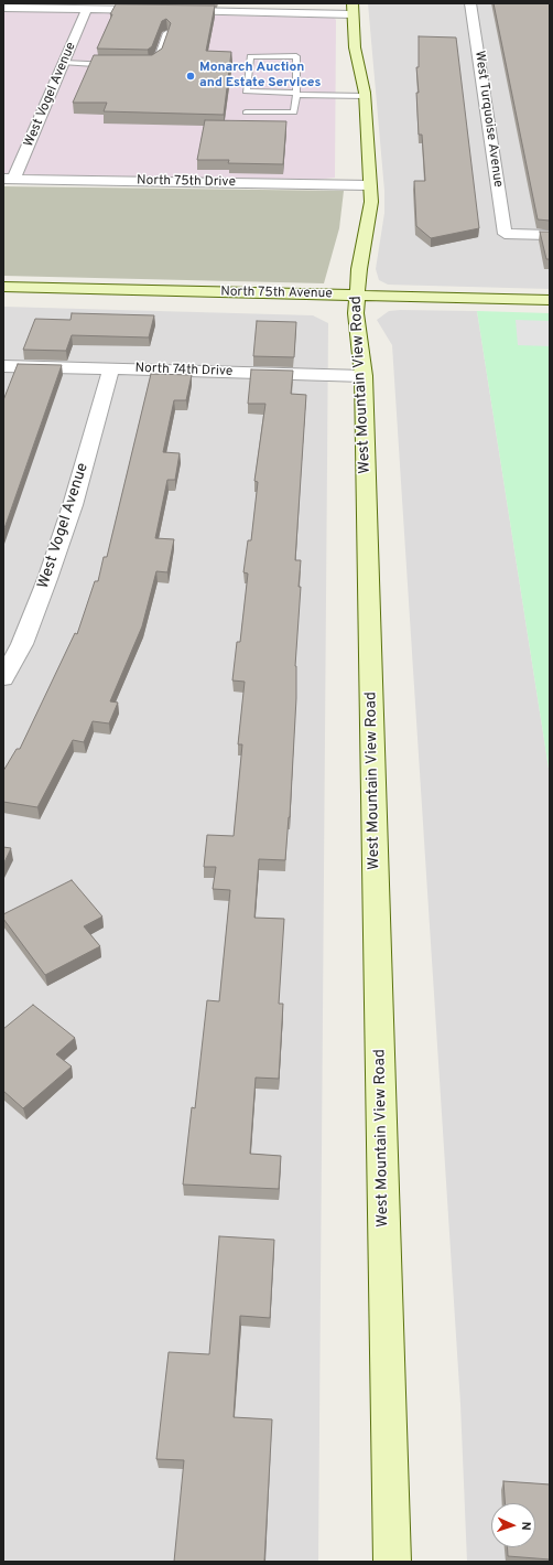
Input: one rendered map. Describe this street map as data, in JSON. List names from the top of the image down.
{
  "streets": {
    "street": [
      "West Vogel Avenue",
      "West Turquoise Avenue",
      "North 75th Drive",
      "North 75th Avenue",
      "North 74th Drive",
      "West Mountain View Road"
    ]
  },
  "crossings": [
    ["West Vogel Avenue", "North 75th Drive"],
    ["West Vogel Avenue", "North 74th Drive"],
    ["North 75th Drive", "West Mountain View Road"],
    ["North 75th Avenue", "West Mountain View Road"],
    ["North 74th Drive", "West Mountain View Road"]
  ],
  "places": ["Monarch Auction and Estate Services"],
  "north": "right"
}
